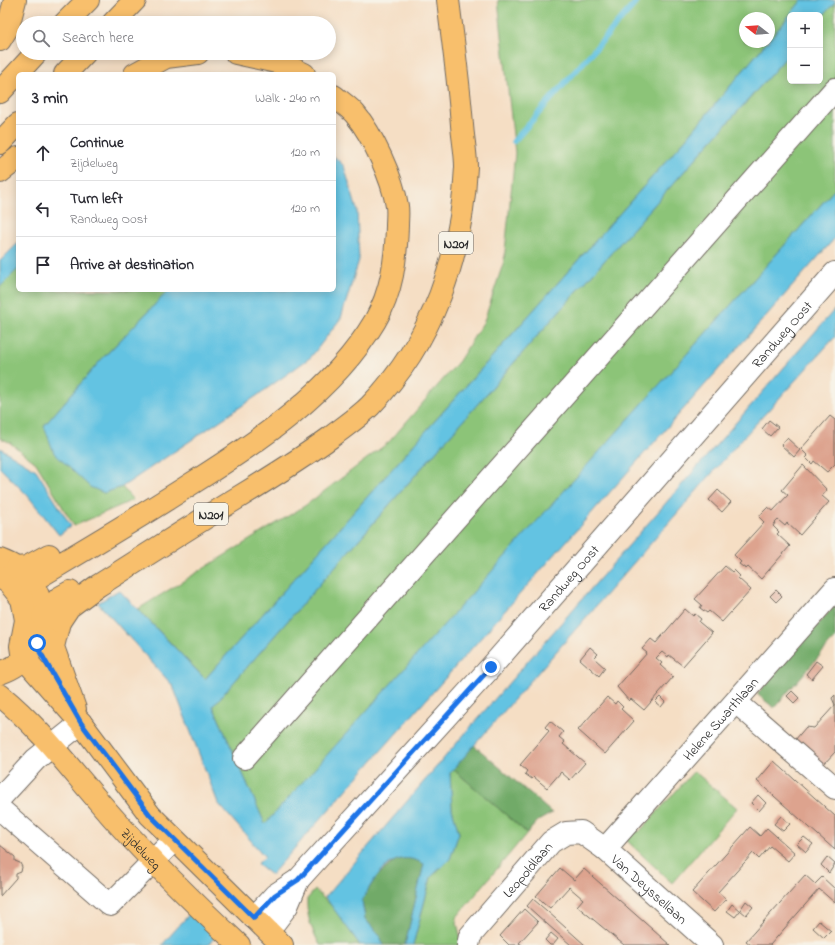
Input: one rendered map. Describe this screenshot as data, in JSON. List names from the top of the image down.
{
  "streets": {
    "main road": ["N201", "Zijdelweg"],
    "street": [
      "Randweg Oost",
      "Helene Swarthlaan",
      "Leopoldlaan",
      "Van Deyssellaan"
    ]
  },
  "crossings": [
    ["N201", "Zijdelweg"],
    ["Randweg Oost", "Zijdelweg"],
    ["Helene Swarthlaan", "Leopoldlaan"],
    ["Helene Swarthlaan", "Van Deyssellaan"],
    ["Leopoldlaan", "Van Deyssellaan"]
  ],
  "north": "left",
  "page": {
    "map_buttons": ["+", "−"],
    "search": "Search here",
    "heading": ["3 min", "Walk · 240 m"],
    "list": [
      ["Continue", "Zijdelweg", "120 m"],
      ["Turn left", "Randweg Oost", "120 m"],
      "Arrive at destination"
    ]
  }
}
